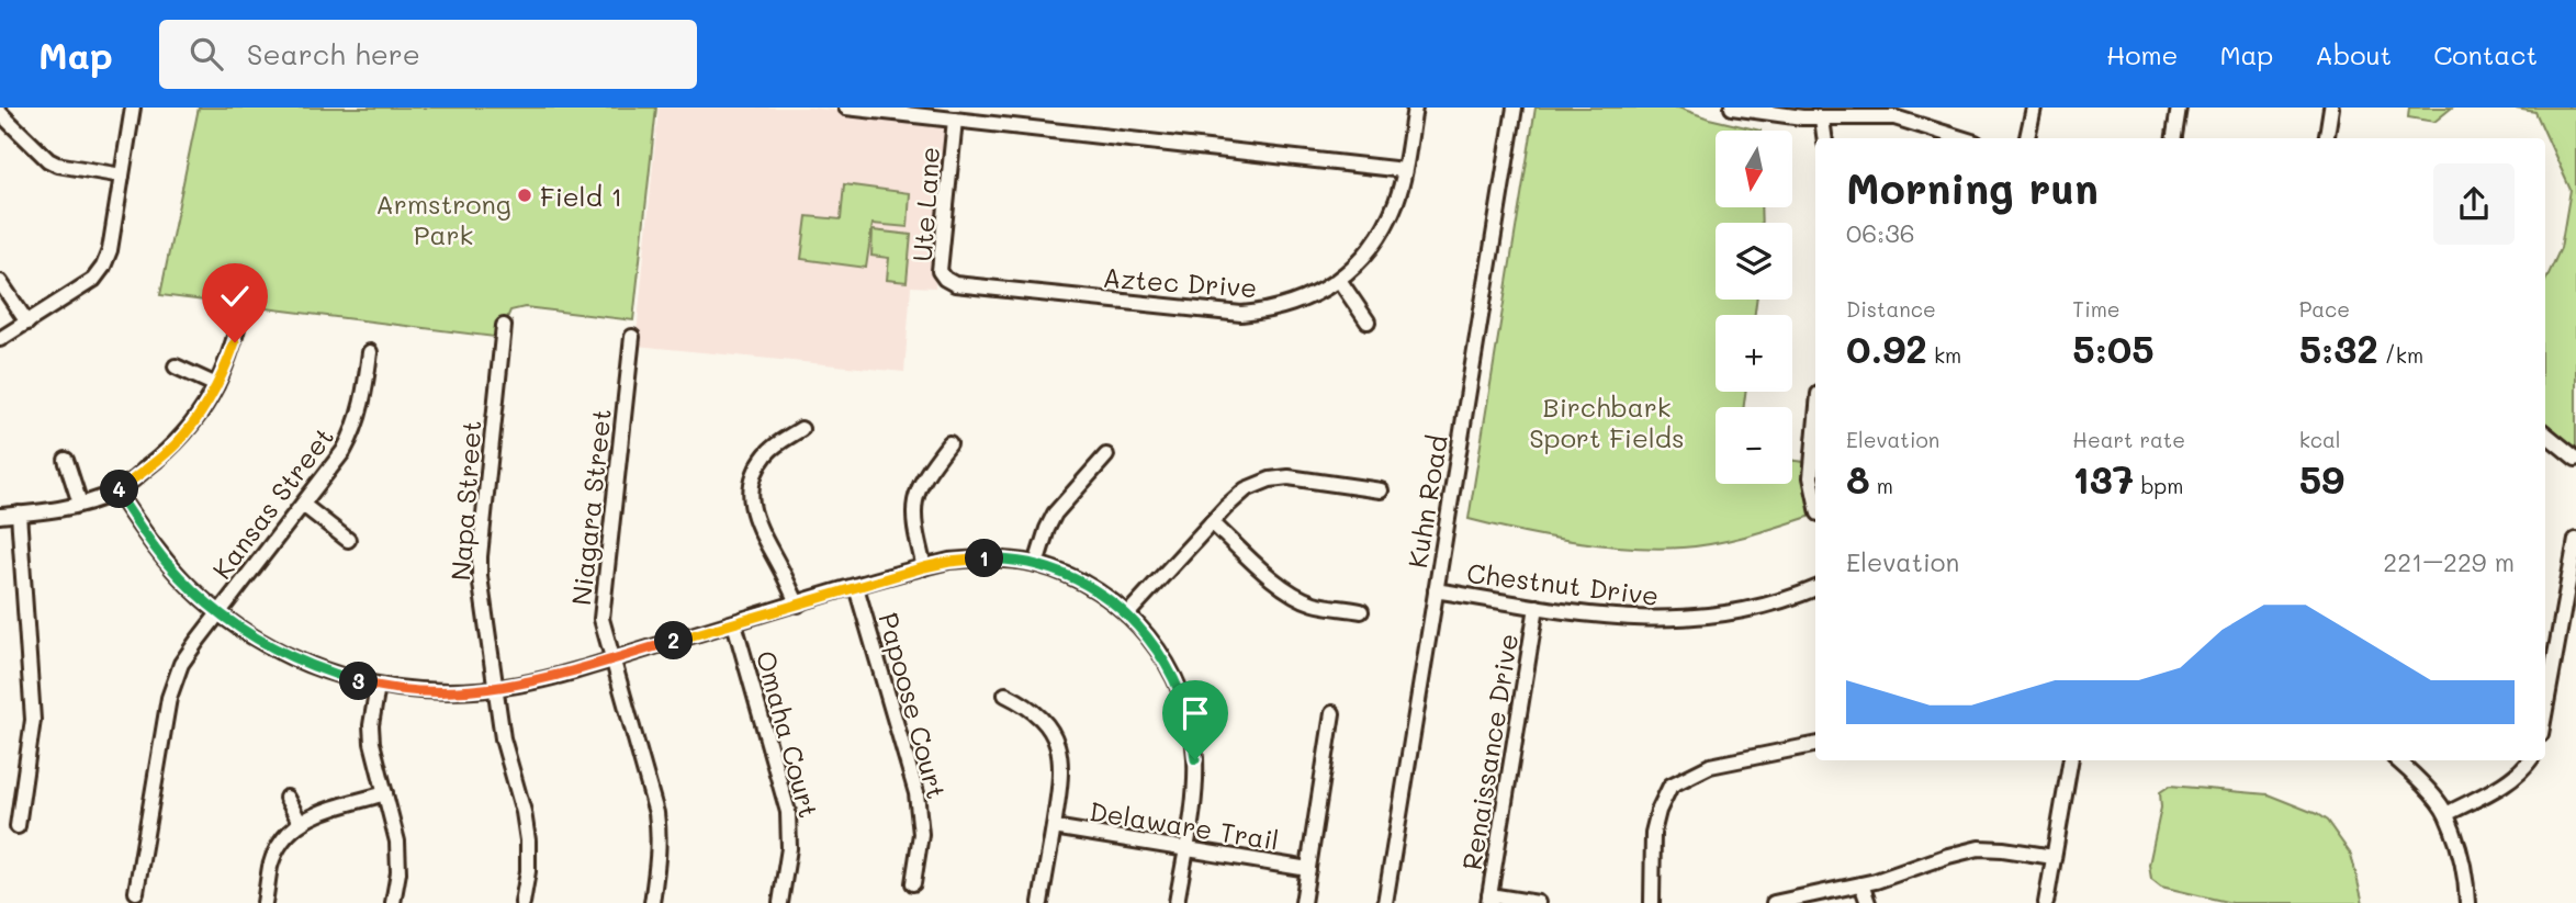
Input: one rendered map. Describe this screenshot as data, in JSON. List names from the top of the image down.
{
  "streets": {
    "street": [
      "Ute Lane",
      "Aztec Drive",
      "Napa Street",
      "Kuhn Road",
      "Kansas Street",
      "Niagara Street",
      "Chestnut Drive",
      "Papoose Court",
      "Omaha Court",
      "Renaissance Drive",
      "Delaware Trail"
    ]
  },
  "crossings": [
    ["Ute Lane", "Aztec Drive"],
    ["Kuhn Road", "Chestnut Drive"],
    ["Chestnut Drive", "Renaissance Drive"]
  ],
  "parks": ["Armstrong Park", "Birchbark Sport Fields"],
  "places": ["Field 1"],
  "north": "bottom",
  "page": {
    "header": "Map",
    "search": "Search here",
    "nav": [
      "Home",
      "Map",
      "About",
      "Contact"
    ],
    "map_buttons": ["+", "−"],
    "heading": ["Morning run", "06:36"],
    "stats": [
      ["Distance", "0.92 km"],
      ["Time", "5:05"],
      ["Pace", "5:32 /km"],
      ["Elevation", "8 m"],
      ["Heart rate", "137 bpm"],
      ["kcal", "59"]
    ],
    "pins": [
      "4",
      "1",
      "2",
      "3"
    ],
    "chart": ["Elevation", "221–229 m"]
  }
}
